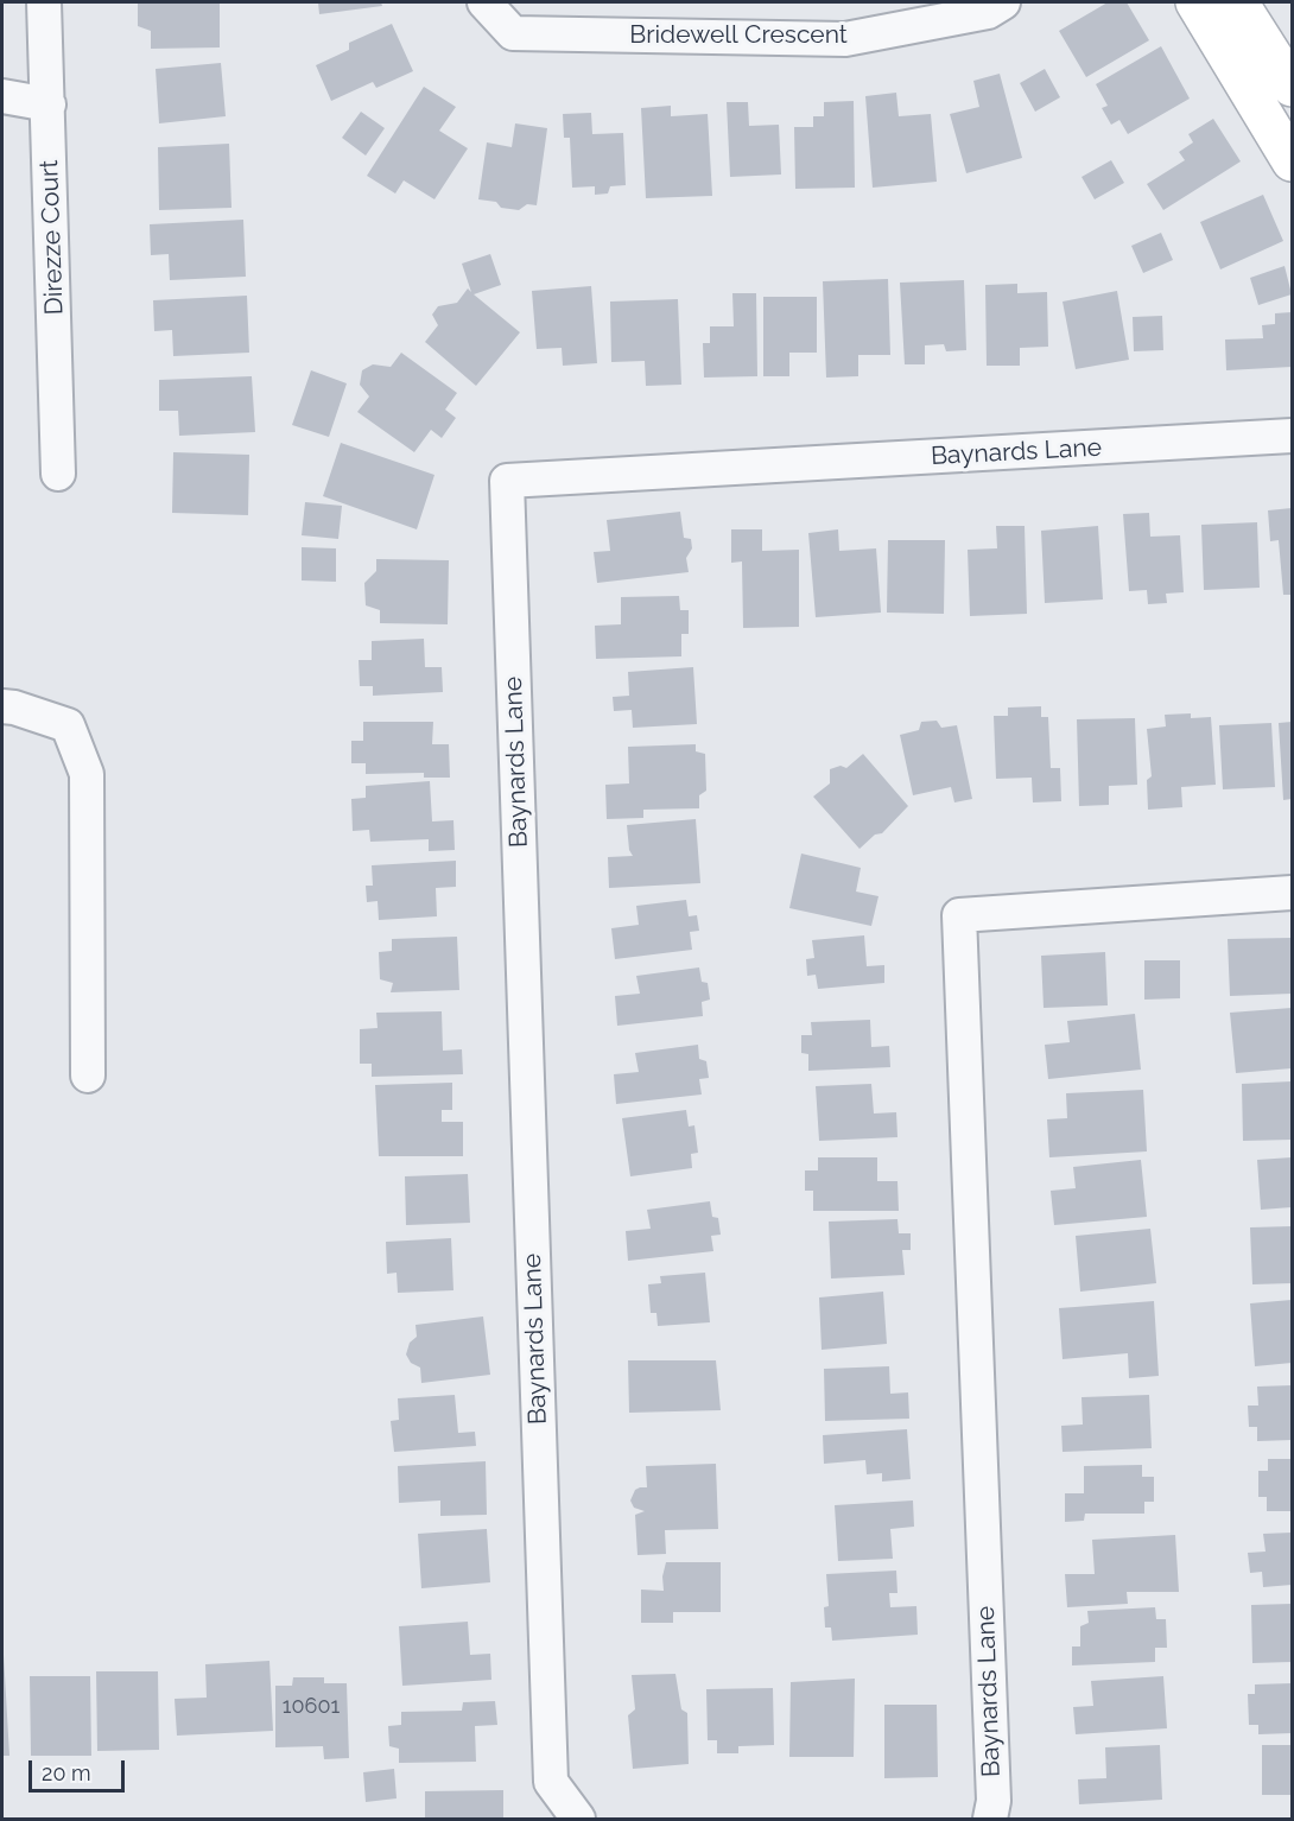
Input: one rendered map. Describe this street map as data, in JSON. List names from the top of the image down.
{
  "streets": {
    "street": ["Bridewell Crescent", "Direzze Court", "Baynards Lane"]
  },
  "house_numbers": ["10601"],
  "scale_bar": "20 m"
}
